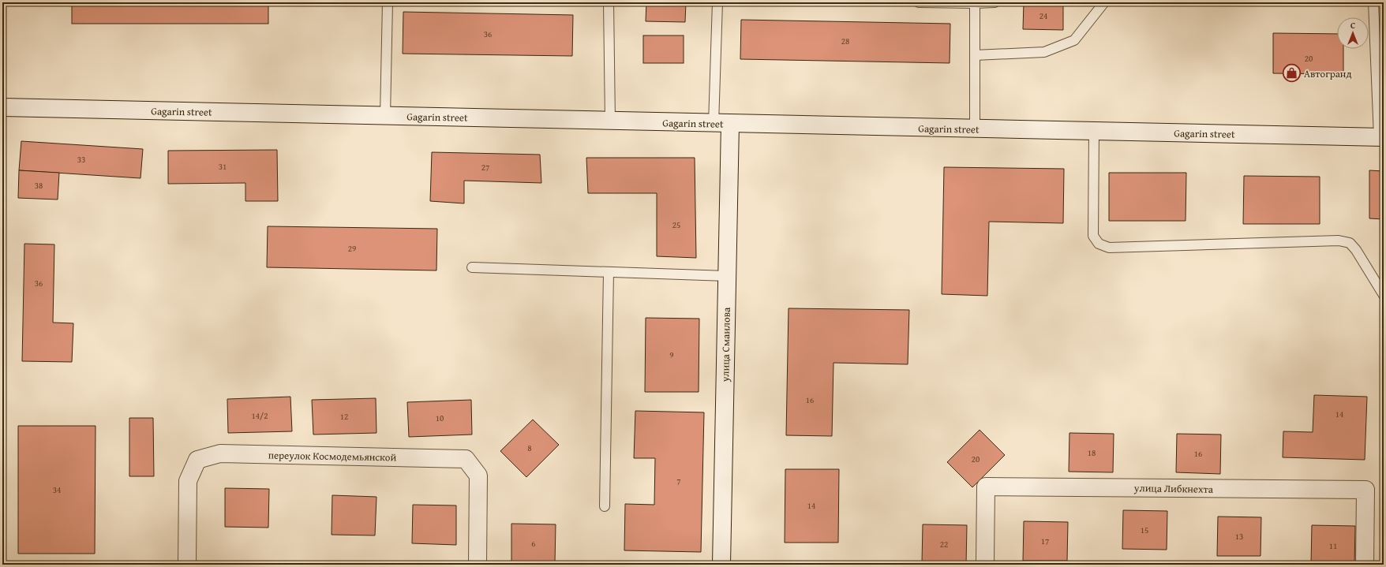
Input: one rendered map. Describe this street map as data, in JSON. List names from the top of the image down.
{
  "streets": {
    "street": [
      "Gagarin street",
      "улица Смаилова",
      "переулок Космодемьянской",
      "улица Либкнехта"
    ]
  },
  "crossings": [
    ["Gagarin street", "улица Смаилова"]
  ],
  "places": {
    "shop": ["Автогранд"]
  },
  "house_numbers": [
    "24",
    "36",
    "28",
    "20",
    "33",
    "31",
    "27",
    "38",
    "25",
    "29",
    "36",
    "9",
    "16",
    "14",
    "14/2",
    "12",
    "10",
    "8",
    "18",
    "16",
    "20",
    "7",
    "34",
    "14",
    "15",
    "13",
    "17",
    "6",
    "22",
    "11"
  ],
  "north": "top"
}
